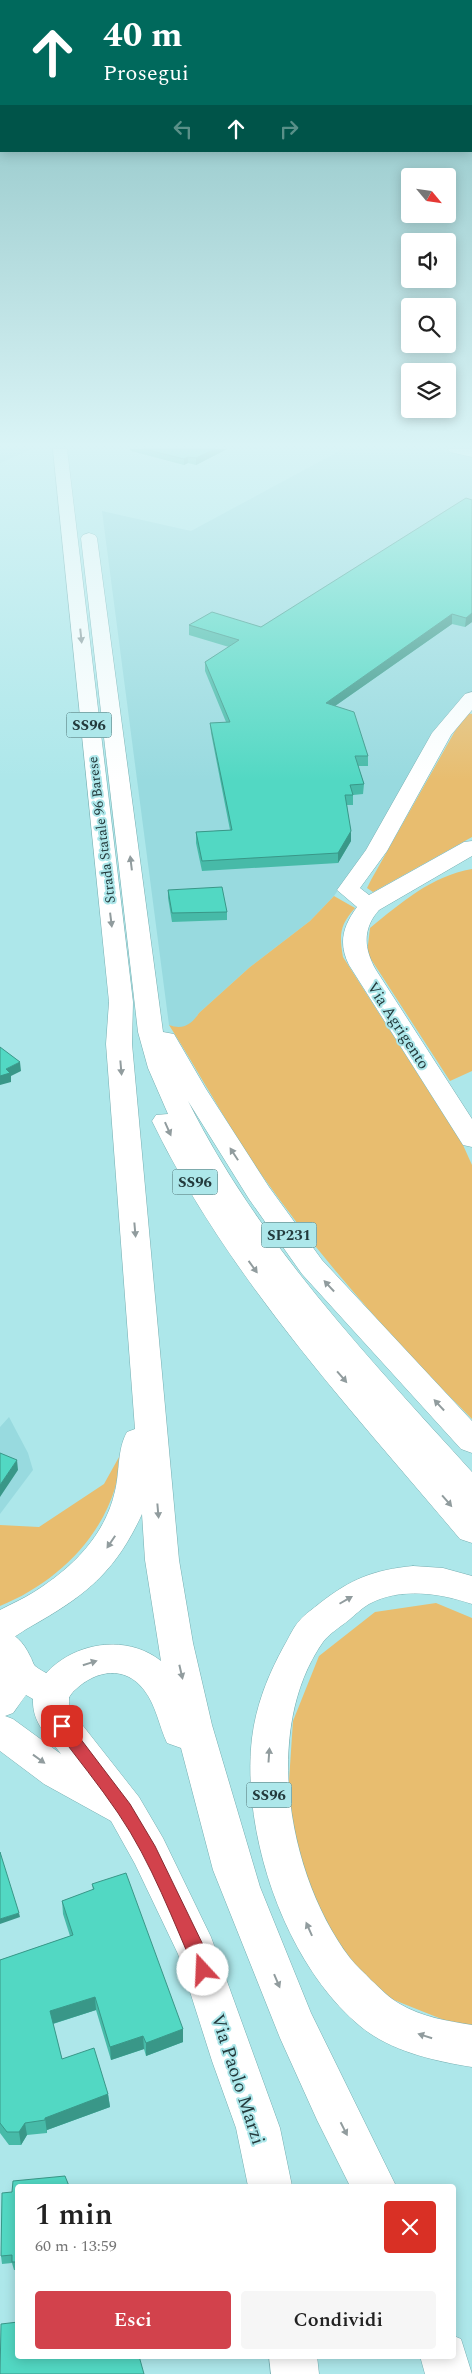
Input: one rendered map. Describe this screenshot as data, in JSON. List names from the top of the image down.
{
  "streets": {
    "main road": [
      "SS96",
      "Strada Statale 96 Barese",
      "Via Agrigento",
      "SP231",
      "Via Paolo Marzi"
    ]
  },
  "crossings": [
    ["SS96", "Strada Statale 96 Barese"],
    ["SS96", "SP231"],
    ["Strada Statale 96 Barese", "SP231"]
  ],
  "north": "bottom right",
  "page": {
    "turn": ["40 m", "Prosegui"],
    "heading": ["1 min", "60 m · 13:59"],
    "buttons": ["Esci", "Condividi"]
  }
}
